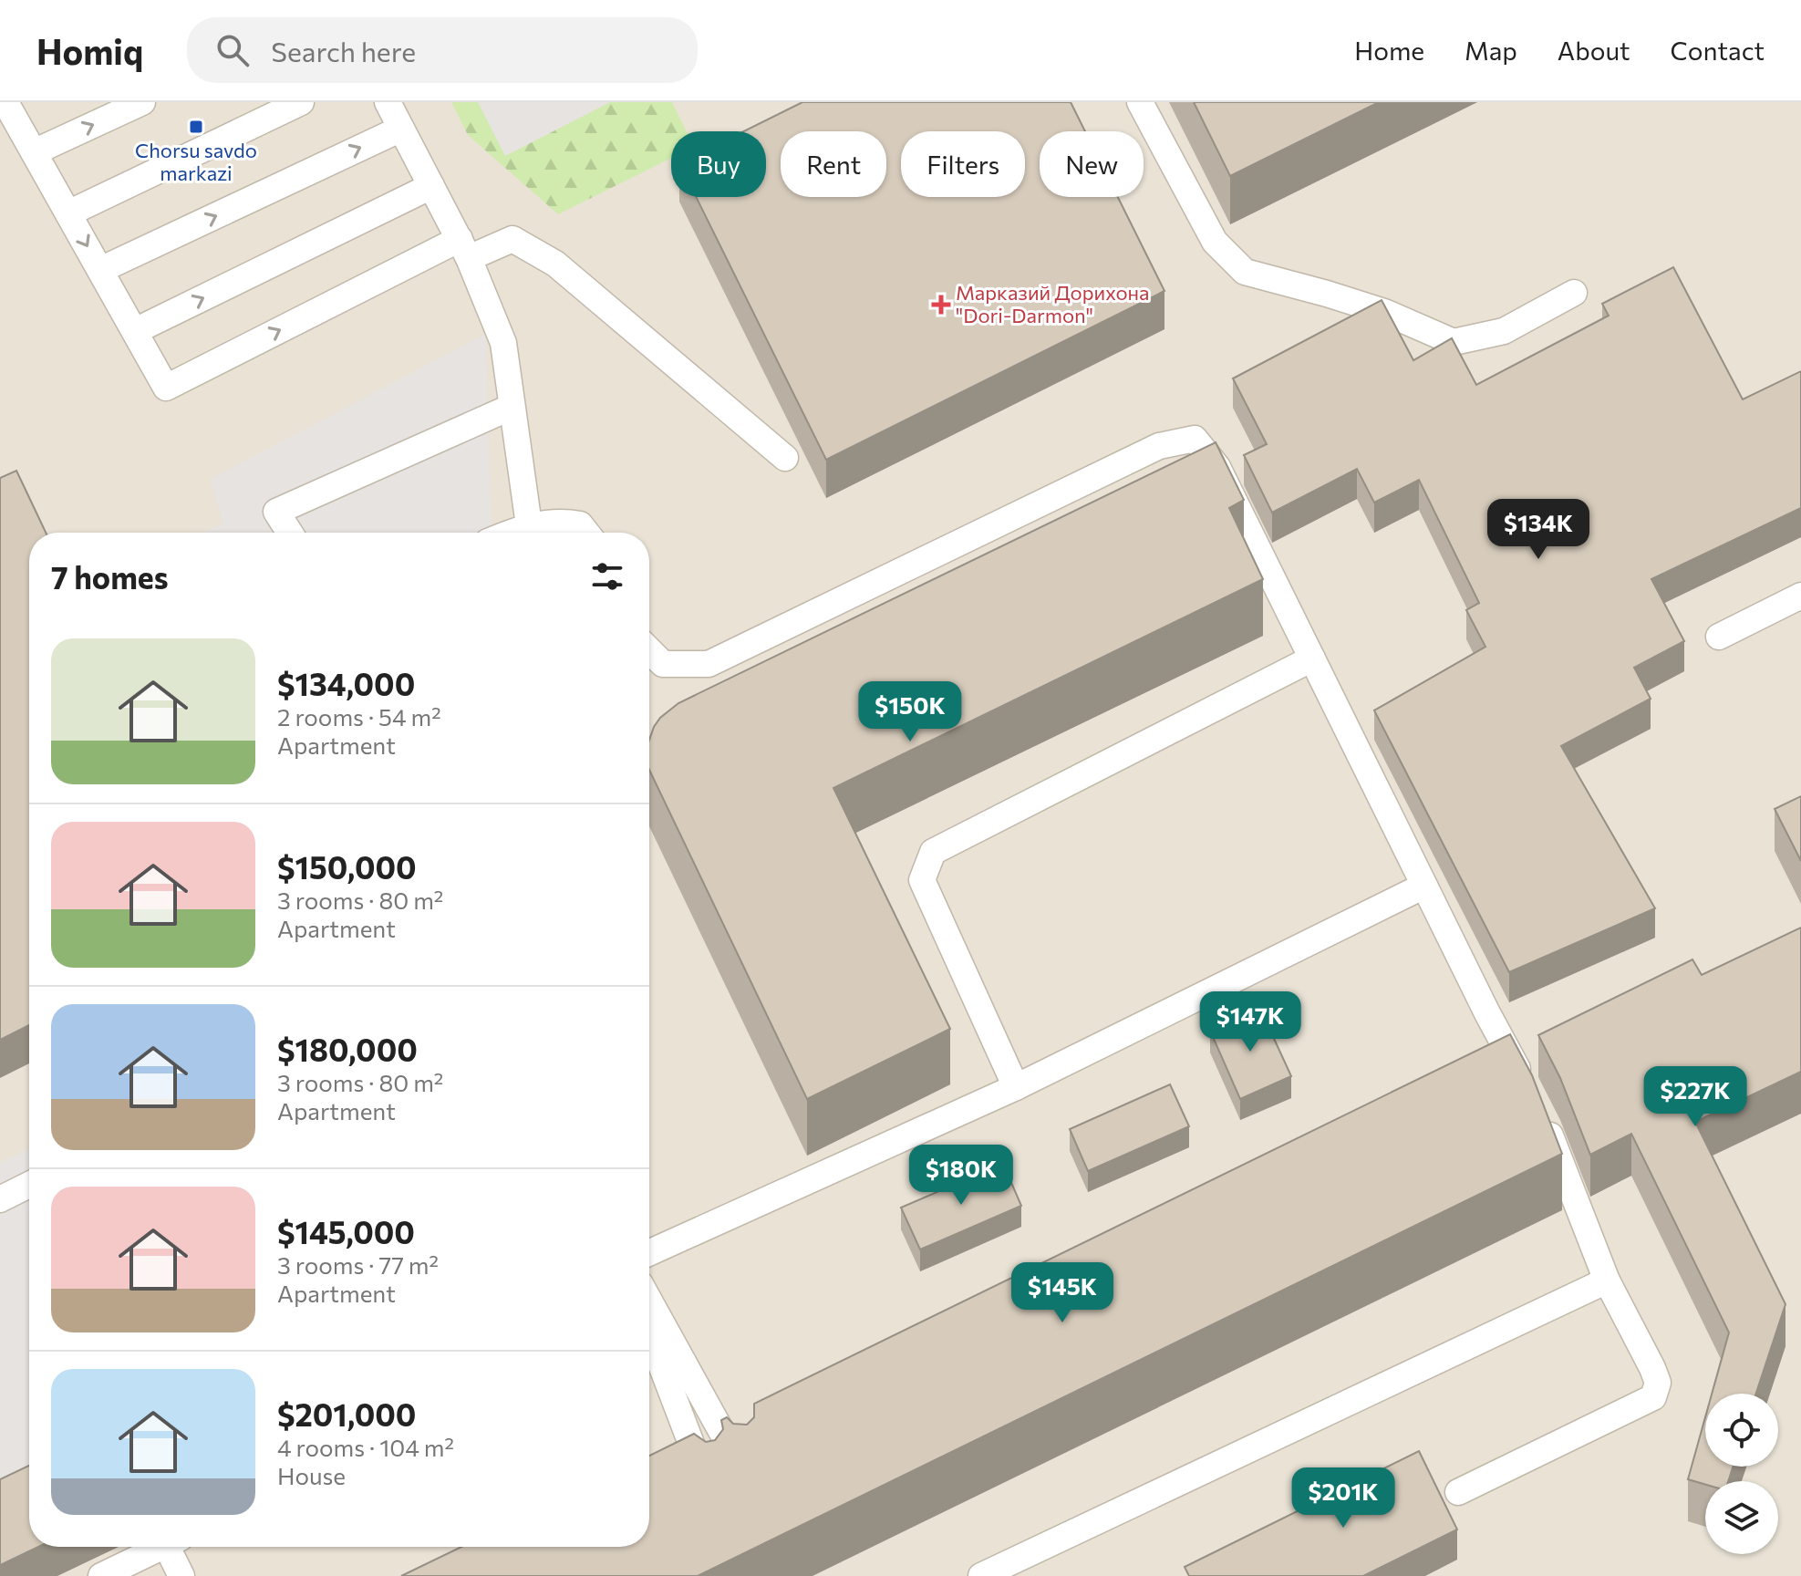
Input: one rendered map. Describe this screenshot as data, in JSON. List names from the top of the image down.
{
  "places": {
    "transit": ["Chorsu savdo markazi"],
    "health": ["Марказий Дорихона \"Dori-Darmon\""]
  },
  "page": {
    "header": "Homiq",
    "search": "Search here",
    "nav": [
      "Home",
      "Map",
      "About",
      "Contact"
    ],
    "chip": [
      "Buy",
      "Rent",
      "Filters",
      "New"
    ],
    "price": [
      "$134K",
      "$150K",
      "$147K",
      "$227K",
      "$180K",
      "$145K",
      "$201K"
    ],
    "heading": "7 homes",
    "list": [
      {
        "name": "$134,000",
        "note": "2 rooms · 54 m² · Apartment"
      },
      {
        "name": "$150,000",
        "note": "3 rooms · 80 m² · Apartment"
      },
      {
        "name": "$180,000",
        "note": "3 rooms · 80 m² · Apartment"
      },
      {
        "name": "$145,000",
        "note": "3 rooms · 77 m² · Apartment"
      },
      {
        "name": "$201,000",
        "note": "4 rooms · 104 m² · House"
      }
    ]
  }
}
